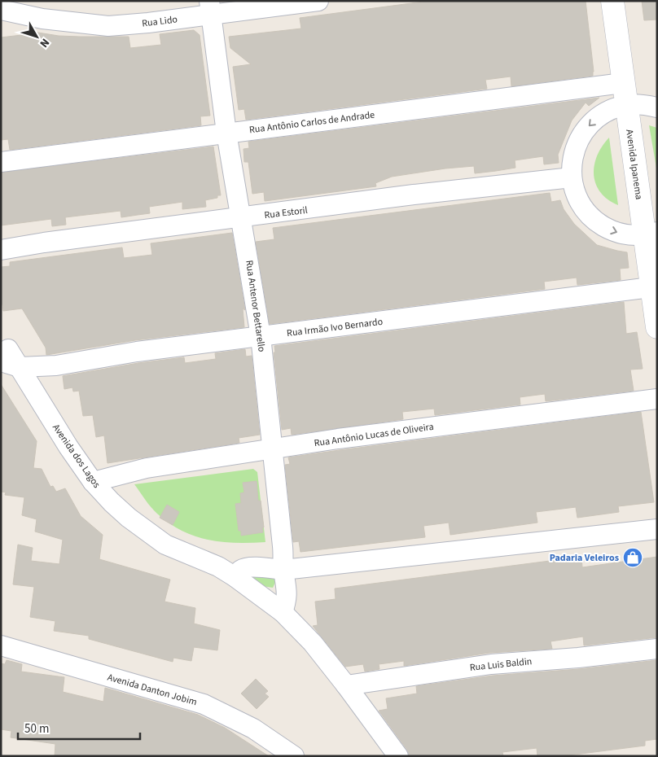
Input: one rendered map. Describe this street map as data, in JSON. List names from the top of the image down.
{
  "streets": {
    "street": [
      "Rua Lido",
      "Rua Antônio Carlos de Andrade",
      "Avenida Ipanema",
      "Rua Estoril",
      "Rua Antenor Bettarello",
      "Rua Irmão Ivo Bernardo",
      "Rua Antônio Lucas de Oliveira",
      "Avenida dos Lagos",
      "Rua Luis Baldin",
      "Avenida Danton Jobim"
    ]
  },
  "crossings": [
    ["Rua Lido", "Rua Antenor Bettarello"],
    ["Rua Antônio Carlos de Andrade", "Avenida Ipanema"],
    ["Rua Antônio Carlos de Andrade", "Rua Antenor Bettarello"],
    ["Avenida Ipanema", "Rua Irmão Ivo Bernardo"],
    ["Rua Estoril", "Rua Antenor Bettarello"],
    ["Rua Antenor Bettarello", "Rua Irmão Ivo Bernardo"],
    ["Rua Antenor Bettarello", "Rua Antônio Lucas de Oliveira"],
    ["Rua Antenor Bettarello", "Avenida dos Lagos"],
    ["Rua Irmão Ivo Bernardo", "Avenida dos Lagos"],
    ["Rua Antônio Lucas de Oliveira", "Avenida dos Lagos"],
    ["Avenida dos Lagos", "Rua Luis Baldin"]
  ],
  "places": {
    "shop": ["Padaria Veleiros"]
  },
  "scale_bar": "50 m",
  "north": "bottom right"
}
